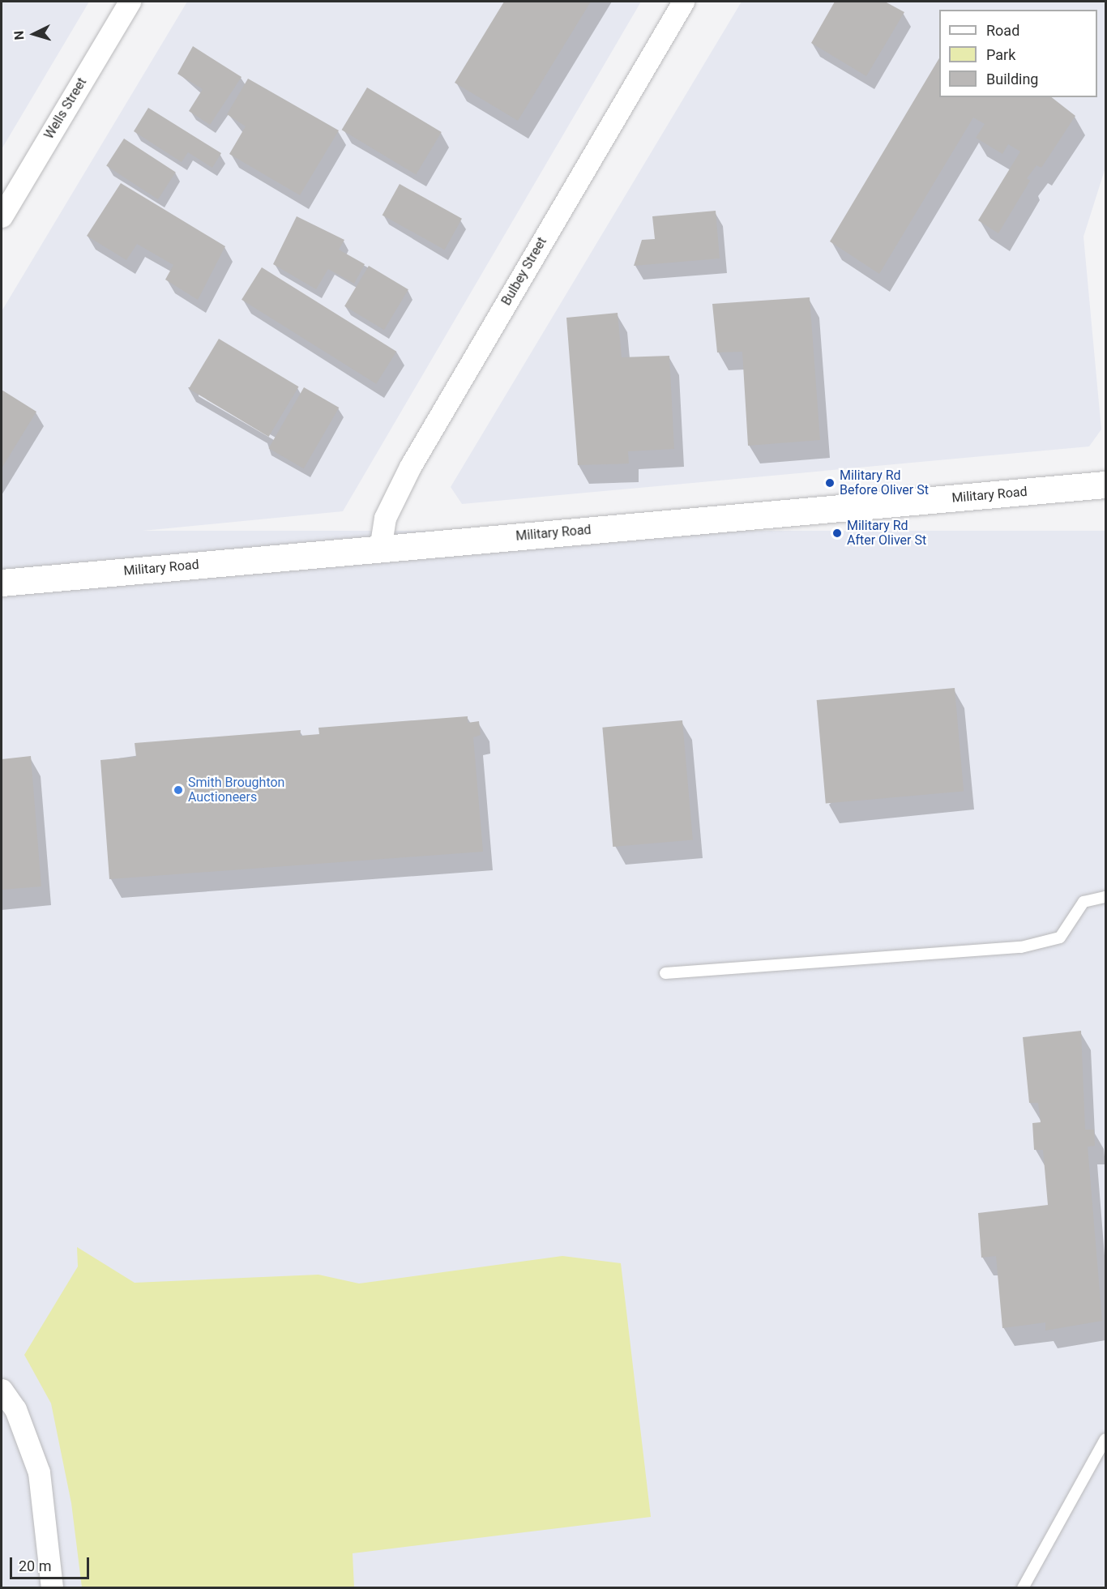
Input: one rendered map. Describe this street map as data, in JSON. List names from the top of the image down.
{
  "streets": {
    "main road": ["Military Road"],
    "street": ["Wells Street", "Bulbey Street"]
  },
  "crossings": [
    ["Bulbey Street", "Military Road"]
  ],
  "places": ["Military Rd Before Oliver St", "Military Rd After Oliver St", "Smith Broughton Auctioneers"],
  "legend": ["Road", "Park", "Building"],
  "scale_bar": "20 m",
  "north": "left"
}
